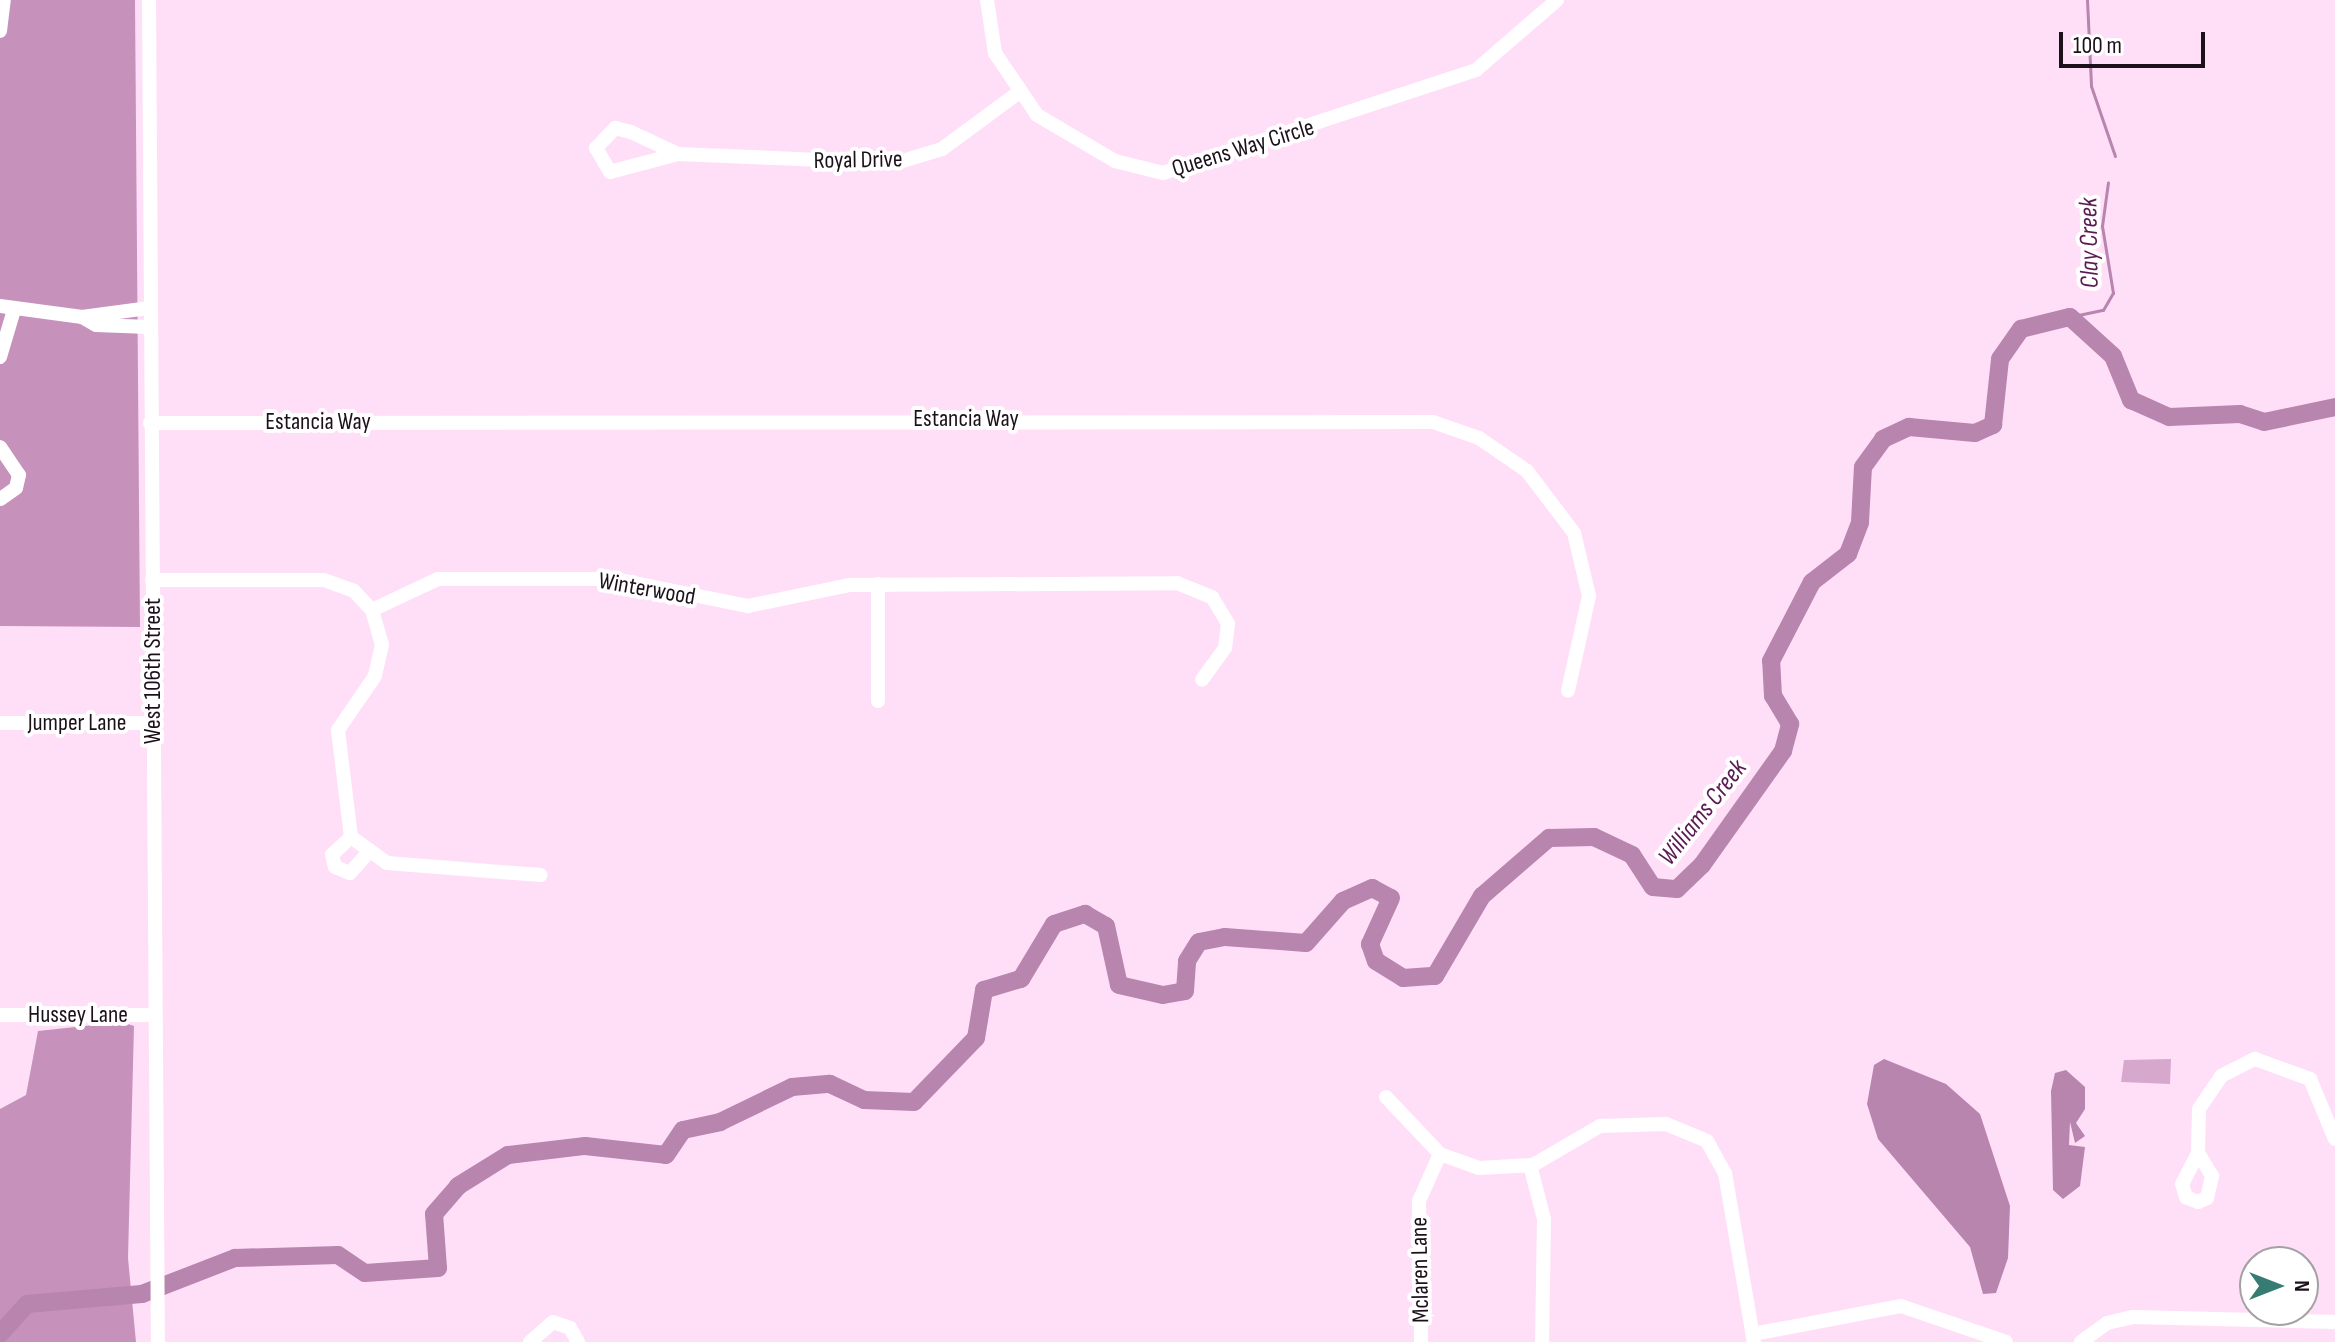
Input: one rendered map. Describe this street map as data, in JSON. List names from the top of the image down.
{
  "streets": {
    "street": [
      "Queens Way Circle",
      "Royal Drive",
      "Estancia Way",
      "Winterwood",
      "West 106th Street",
      "Jumper Lane",
      "Hussey Lane",
      "Mclaren Lane"
    ]
  },
  "crossings": [
    ["Queens Way Circle", "Royal Drive"],
    ["Estancia Way", "West 106th Street"],
    ["West 106th Street", "Jumper Lane"],
    ["West 106th Street", "Hussey Lane"]
  ],
  "water": ["Clay Creek", "Williams Creek"],
  "scale_bar": "100 m",
  "north": "right"
}
